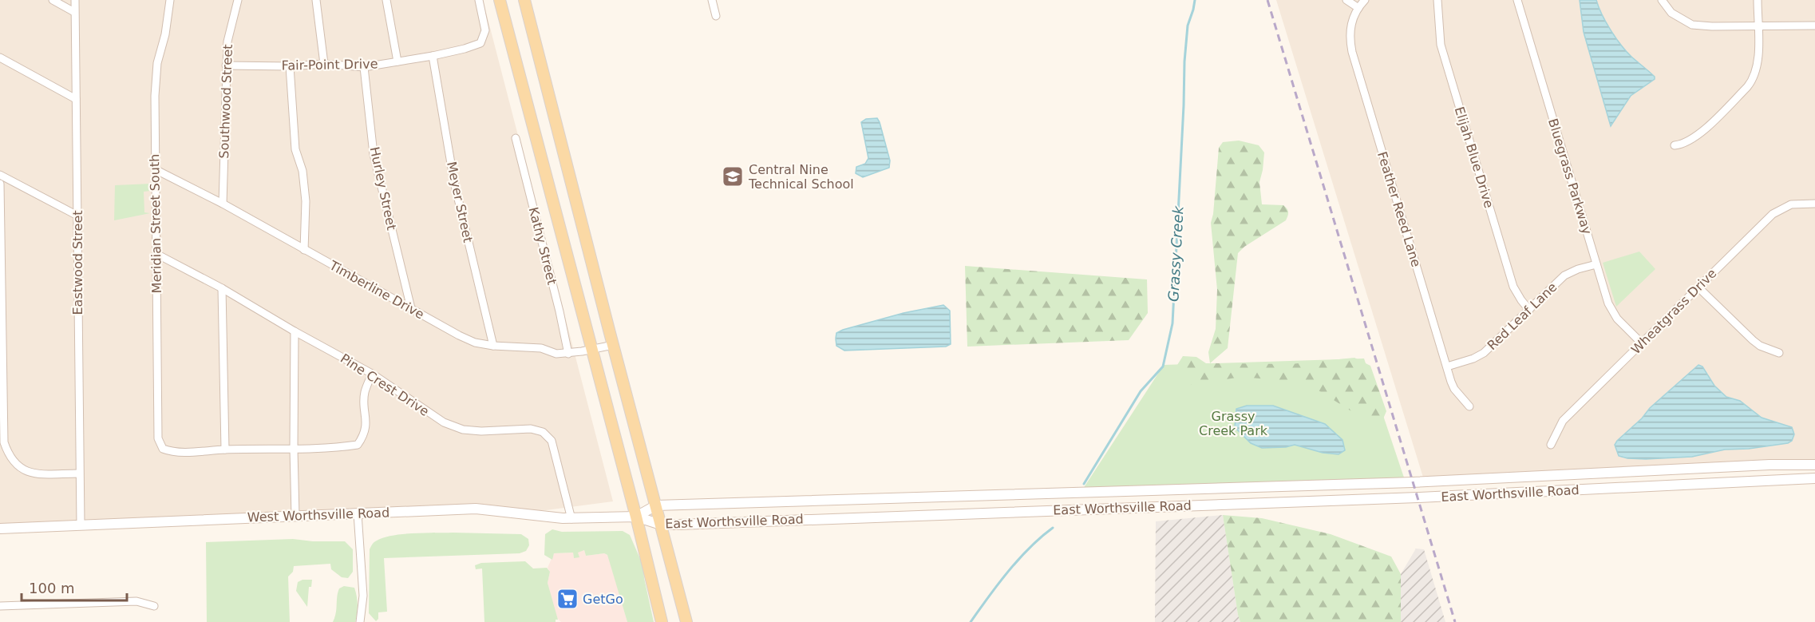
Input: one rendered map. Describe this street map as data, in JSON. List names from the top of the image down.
{
  "streets": {
    "main road": ["East Worthsville Road", "West Worthsville Road"],
    "street": [
      "Fair-Point Drive",
      "Southwood Street",
      "Elijah Blue Drive",
      "Bluegrass Parkway",
      "Hurley Street",
      "Meyer Street",
      "Feather Reed Lane",
      "Meridian Street South",
      "Kathy Street",
      "Eastwood Street",
      "Timberline Drive",
      "Wheatgrass Drive",
      "Red Leaf Lane",
      "Pine Crest Drive"
    ]
  },
  "crossings": [
    ["Fair-Point Drive", "Southwood Street"],
    ["Fair-Point Drive", "Hurley Street"],
    ["Fair-Point Drive", "Meyer Street"],
    ["Southwood Street", "Timberline Drive"],
    ["Elijah Blue Drive", "Red Leaf Lane"],
    ["Bluegrass Parkway", "Wheatgrass Drive"],
    ["Bluegrass Parkway", "Red Leaf Lane"],
    ["Hurley Street", "Timberline Drive"],
    ["Meyer Street", "Timberline Drive"],
    ["Feather Reed Lane", "Red Leaf Lane"],
    ["Meridian Street South", "Timberline Drive"],
    ["Meridian Street South", "Pine Crest Drive"],
    ["Kathy Street", "Timberline Drive"],
    ["Eastwood Street", "West Worthsville Road"],
    ["Pine Crest Drive", "West Worthsville Road"],
    ["East Worthsville Road", "West Worthsville Road"]
  ],
  "water": ["Grassy Creek"],
  "parks": ["Grassy Creek Park"],
  "places": {
    "school or university": ["Central Nine Technical School"],
    "supermarket": ["GetGo"]
  },
  "scale_bar": "100 m"
}
